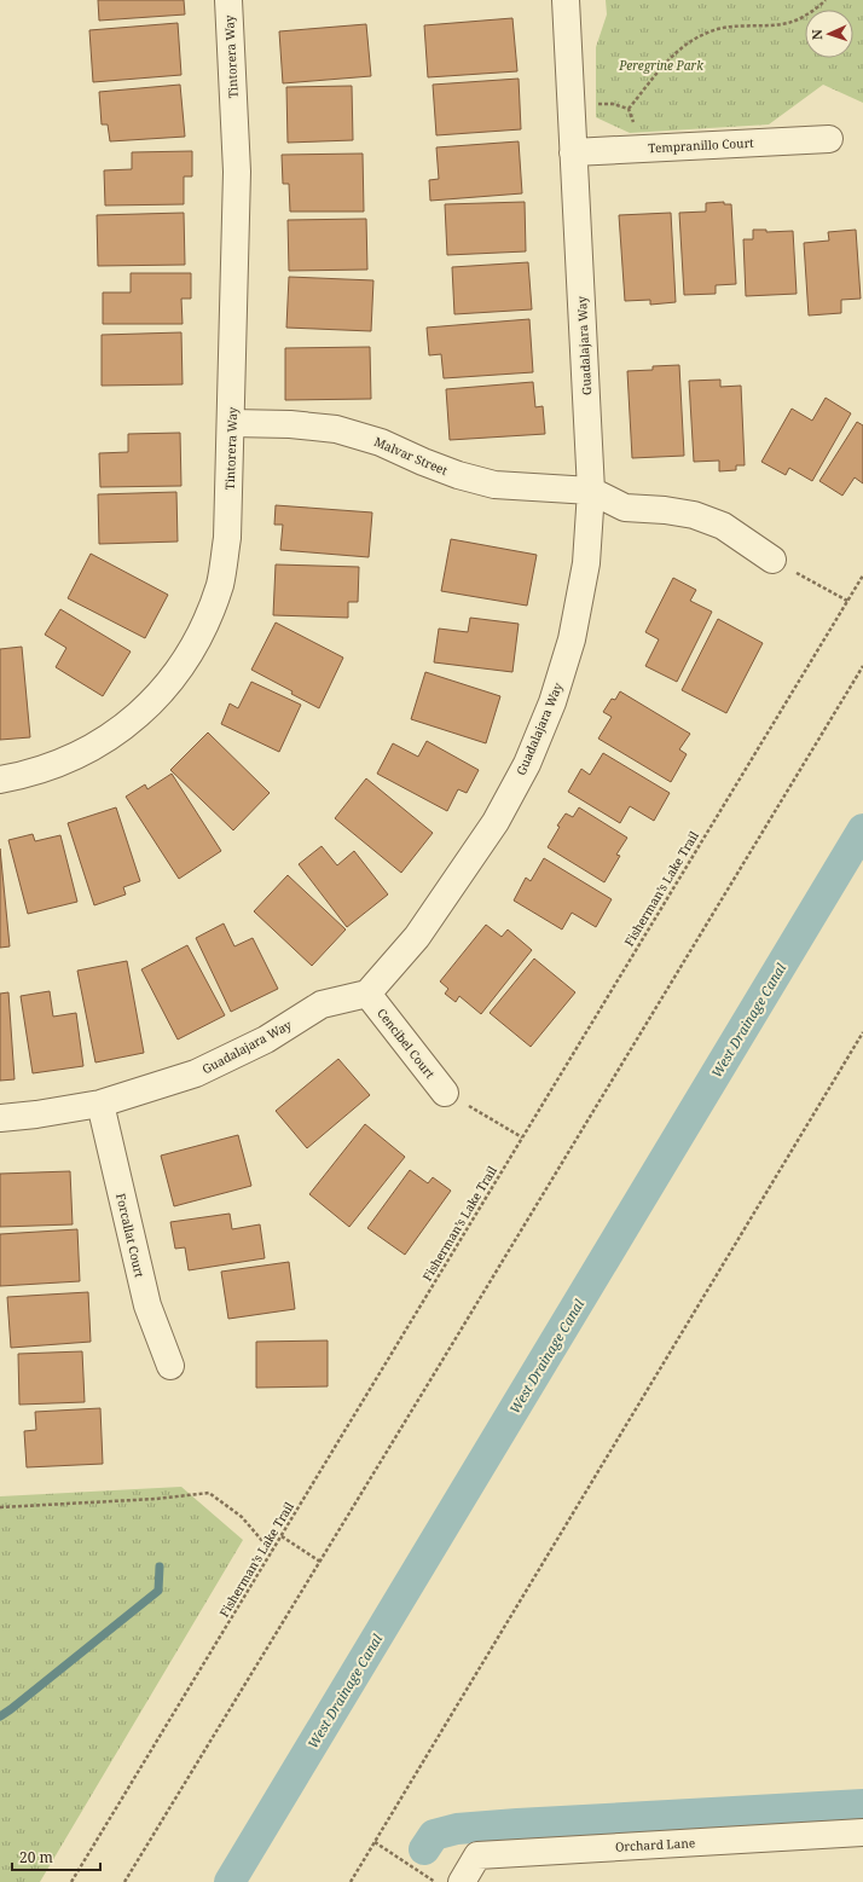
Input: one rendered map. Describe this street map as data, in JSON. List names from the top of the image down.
{
  "streets": {
    "street": [
      "Tintorera Way",
      "Tempranillo Court",
      "Guadalajara Way",
      "Malvar Street",
      "Cencibel Court",
      "Forcallat Court",
      "Orchard Lane"
    ],
    "path": ["Fisherman’s Lake Trail"]
  },
  "crossings": [
    ["Tintorera Way", "Malvar Street"],
    ["Tempranillo Court", "Guadalajara Way"],
    ["Guadalajara Way", "Malvar Street"],
    ["Guadalajara Way", "Cencibel Court"],
    ["Guadalajara Way", "Forcallat Court"]
  ],
  "water": ["West Drainage Canal"],
  "parks": ["Peregrine Park"],
  "scale_bar": "20 m",
  "north": "left"
}
